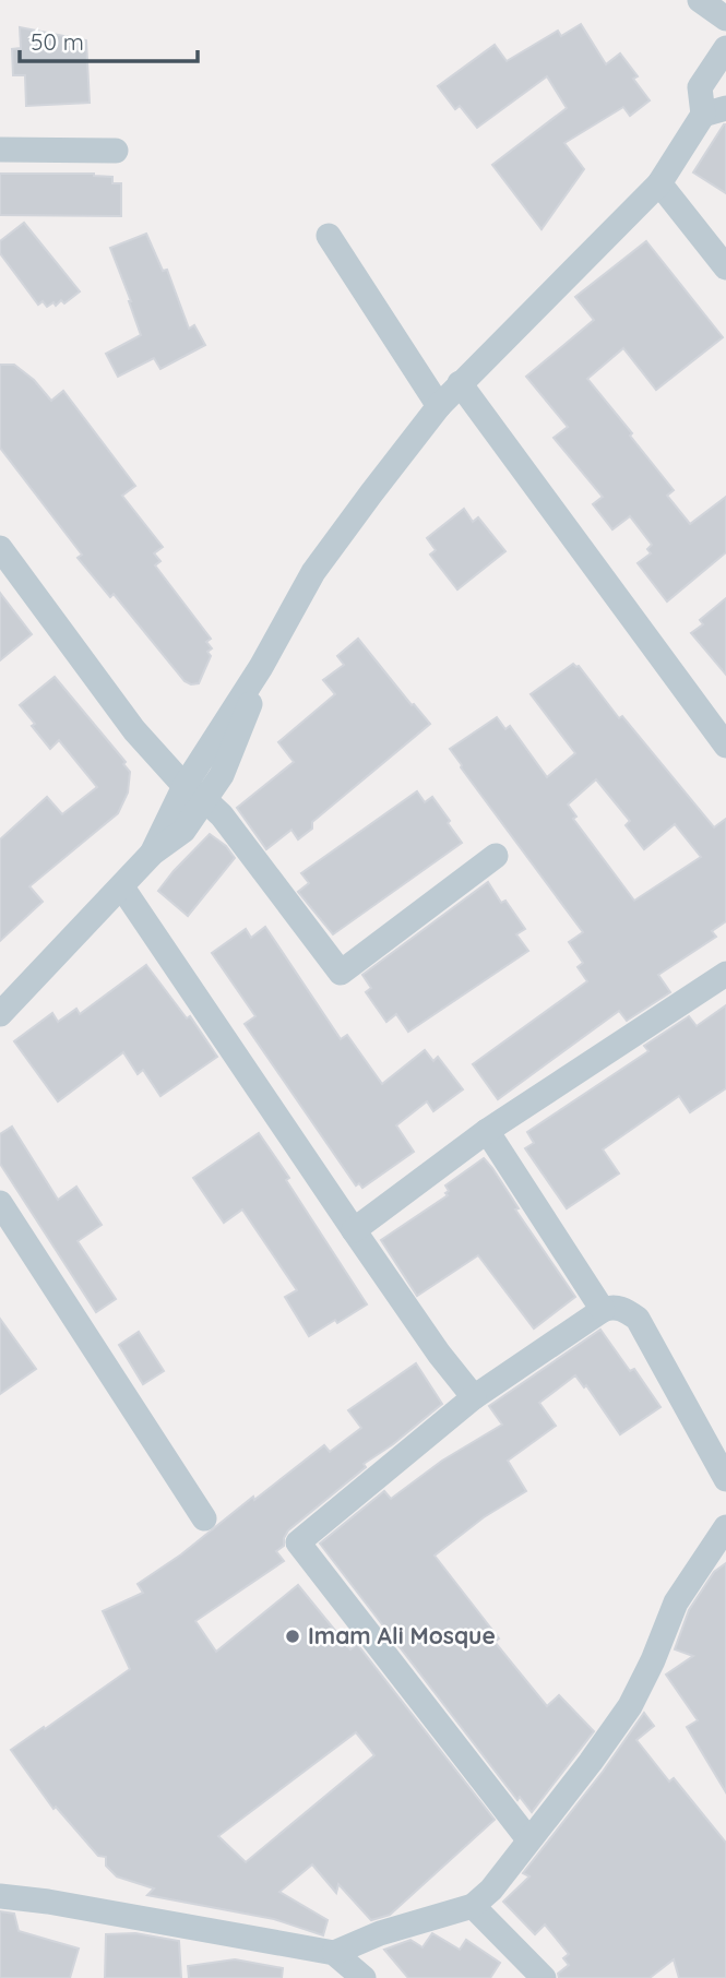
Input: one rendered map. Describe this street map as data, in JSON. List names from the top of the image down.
{
  "places": ["Imam Ali Mosque"],
  "scale_bar": "50 m"
}
